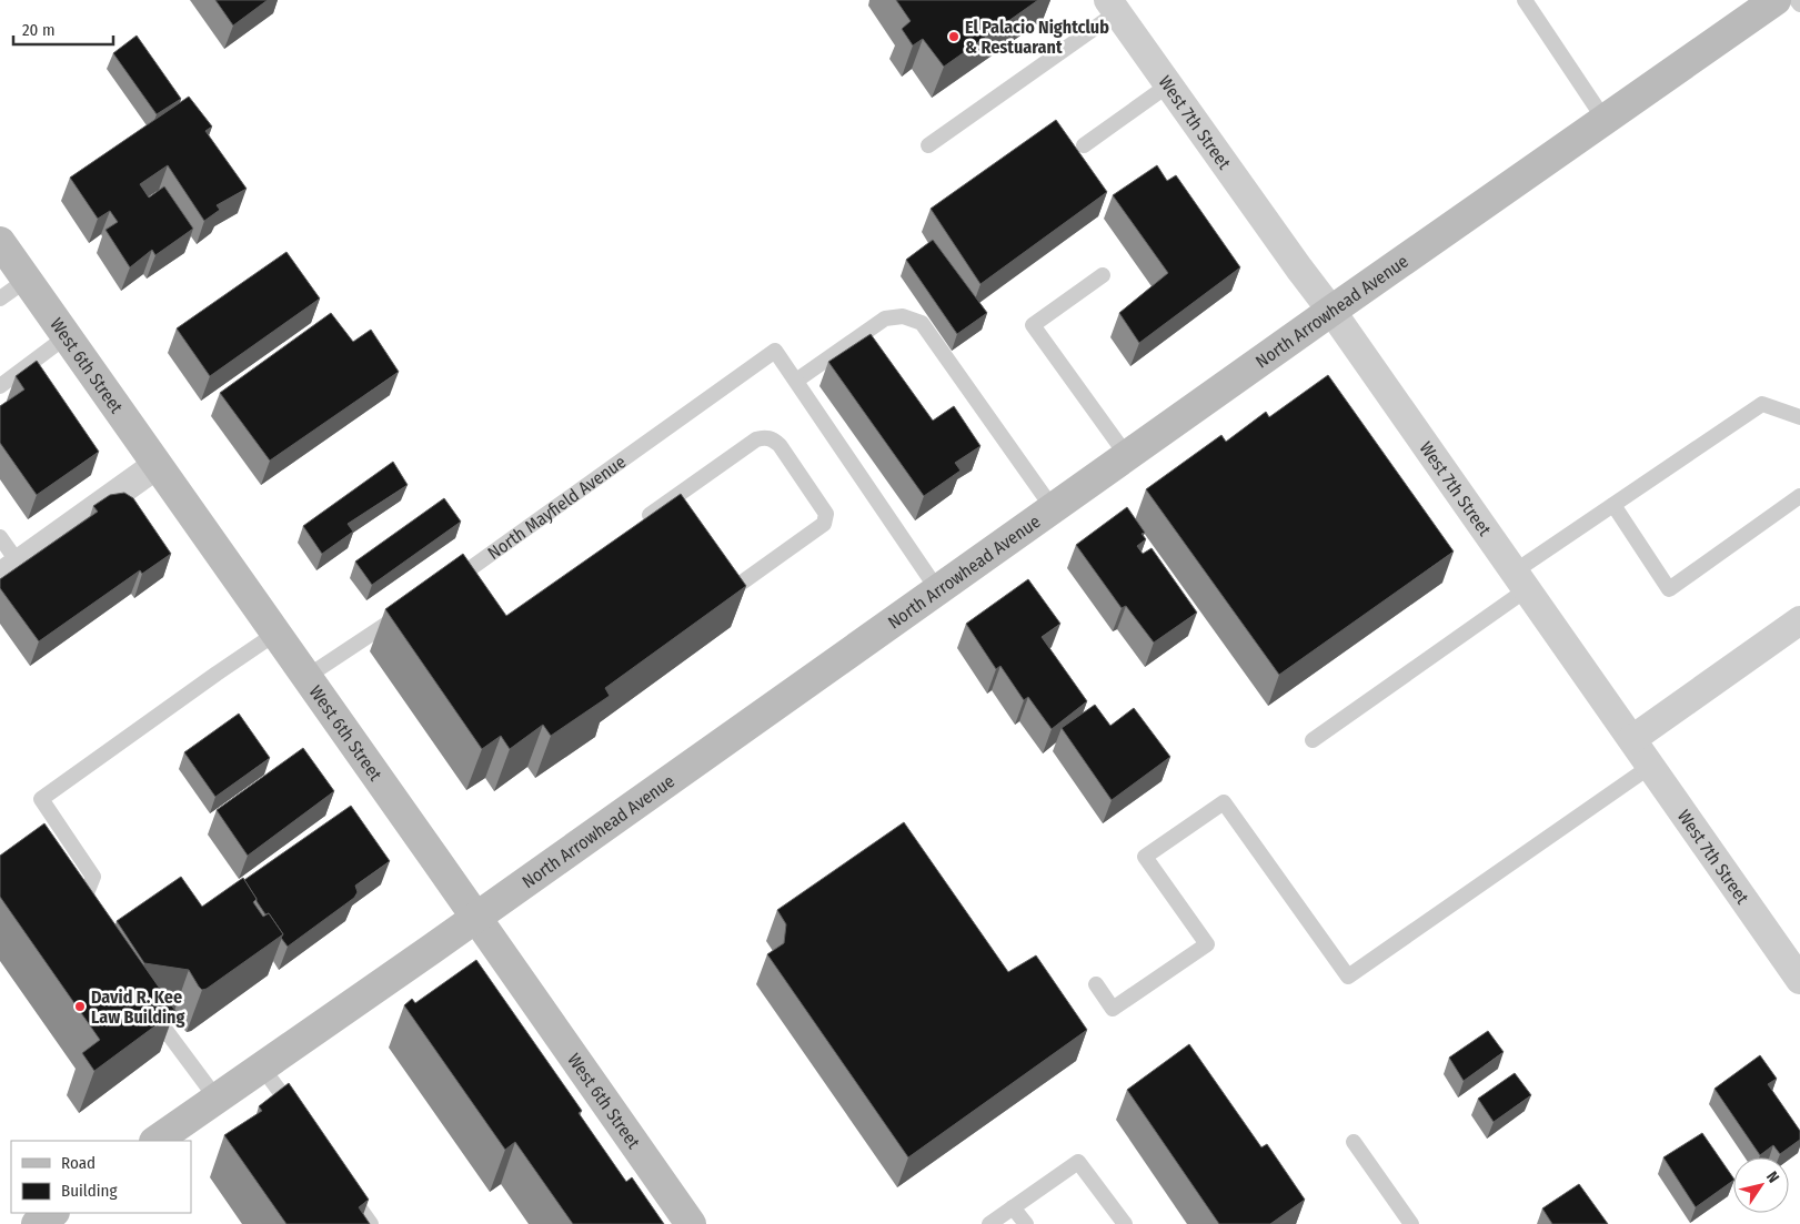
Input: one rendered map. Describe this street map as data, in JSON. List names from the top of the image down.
{
  "streets": {
    "street": ["West 7th Street", "North Arrowhead Avenue", "West 6th Street"],
    "lane": ["North Mayfield Avenue"]
  },
  "crossings": [
    ["West 7th Street", "North Arrowhead Avenue"],
    ["North Arrowhead Avenue", "West 6th Street"]
  ],
  "places": ["El Palacio Nightclub & Restuarant", "David R. Kee Law Building"],
  "legend": ["Road", "Building"],
  "scale_bar": "20 m",
  "north": "top right"
}
